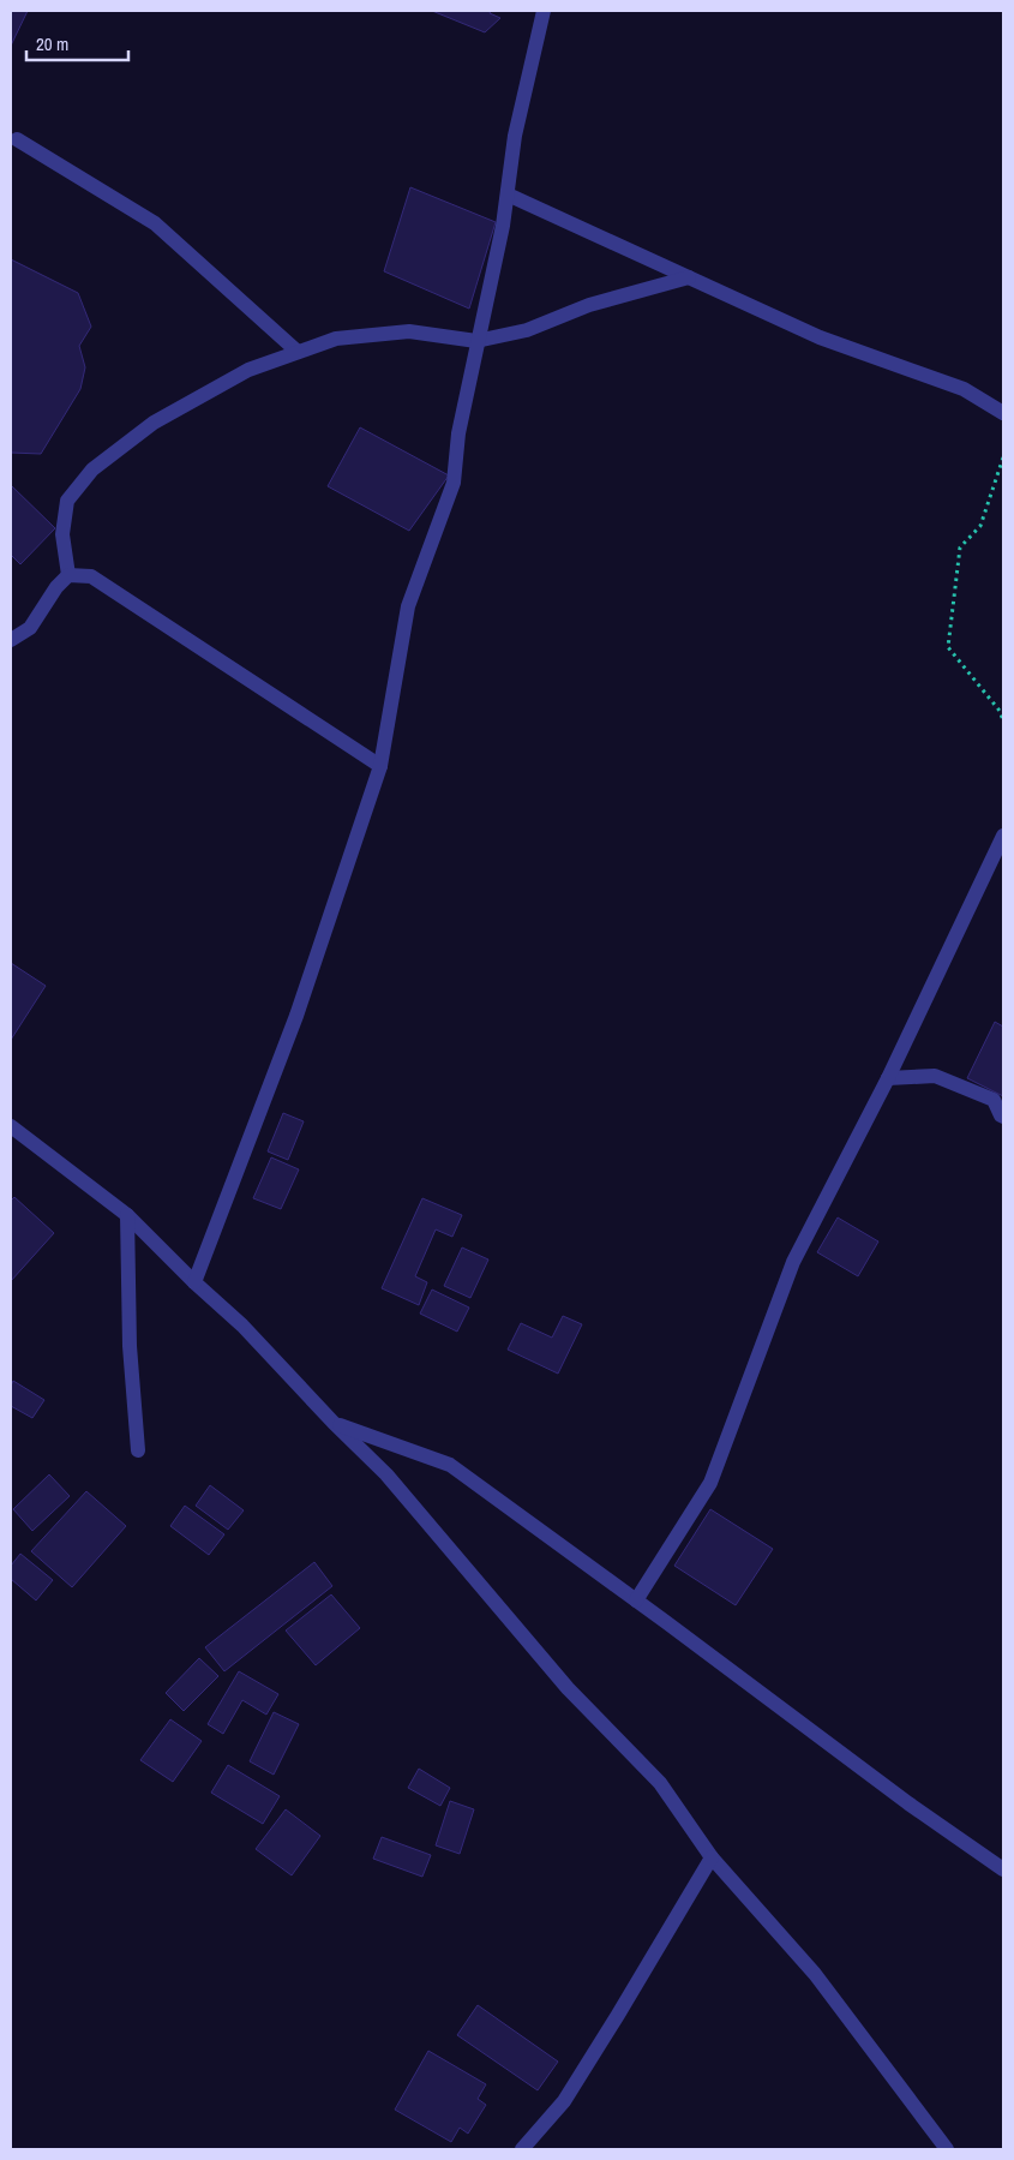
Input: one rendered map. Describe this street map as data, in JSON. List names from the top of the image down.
{
  "scale_bar": "20 m"
}
